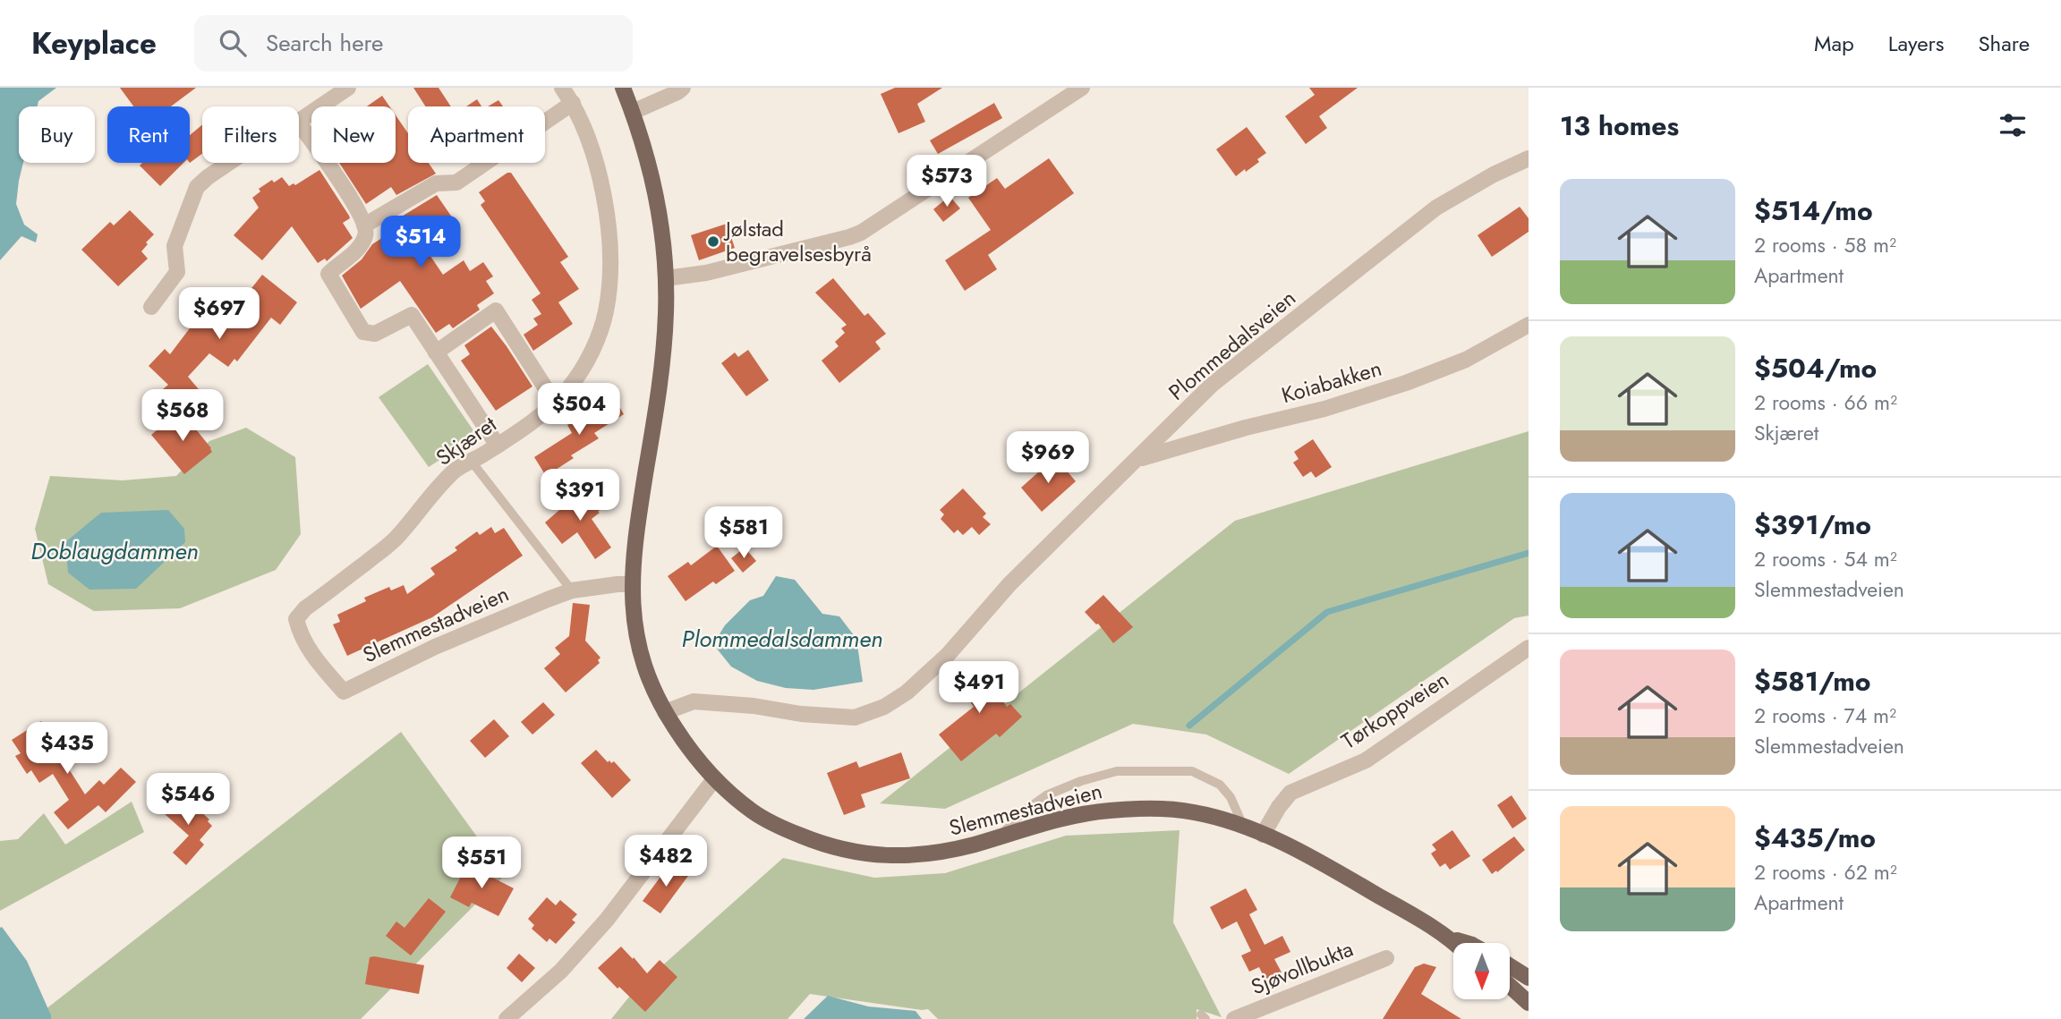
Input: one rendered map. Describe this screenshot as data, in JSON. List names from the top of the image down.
{
  "streets": {
    "main road": ["Slemmestadveien"],
    "street": [
      "Plommedalsveien",
      "Koiabakken",
      "Skjæret",
      "Tørkoppveien",
      "Sjøvollbukta"
    ]
  },
  "crossings": [
    ["Plommedalsveien", "Koiabakken"],
    ["Plommedalsveien", "Slemmestadveien"],
    ["Skjæret", "Slemmestadveien"],
    ["Slemmestadveien", "Tørkoppveien"]
  ],
  "water": ["Doblaugdammen", "Plommedalsdammen"],
  "places": ["Jølstad begravelsesbyrå"],
  "north": "bottom",
  "page": {
    "header": "Keyplace",
    "search": "Search here",
    "nav": ["Map", "Layers", "Share"],
    "heading": "13 homes",
    "chip": [
      "Buy",
      "Rent",
      "Filters",
      "New",
      "Apartment"
    ],
    "price": [
      "$573",
      "$514",
      "$697",
      "$504",
      "$568",
      "$969",
      "$391",
      "$581",
      "$491",
      "$435",
      "$546",
      "$482",
      "$551"
    ],
    "list": [
      {
        "name": "$514/mo",
        "note": "2 rooms · 58 m² · Apartment"
      },
      {
        "name": "$504/mo",
        "note": "2 rooms · 66 m² · Skjæret"
      },
      {
        "name": "$391/mo",
        "note": "2 rooms · 54 m² · Slemmestadveien"
      },
      {
        "name": "$581/mo",
        "note": "2 rooms · 74 m² · Slemmestadveien"
      },
      {
        "name": "$435/mo",
        "note": "2 rooms · 62 m² · Apartment"
      }
    ]
  }
}
